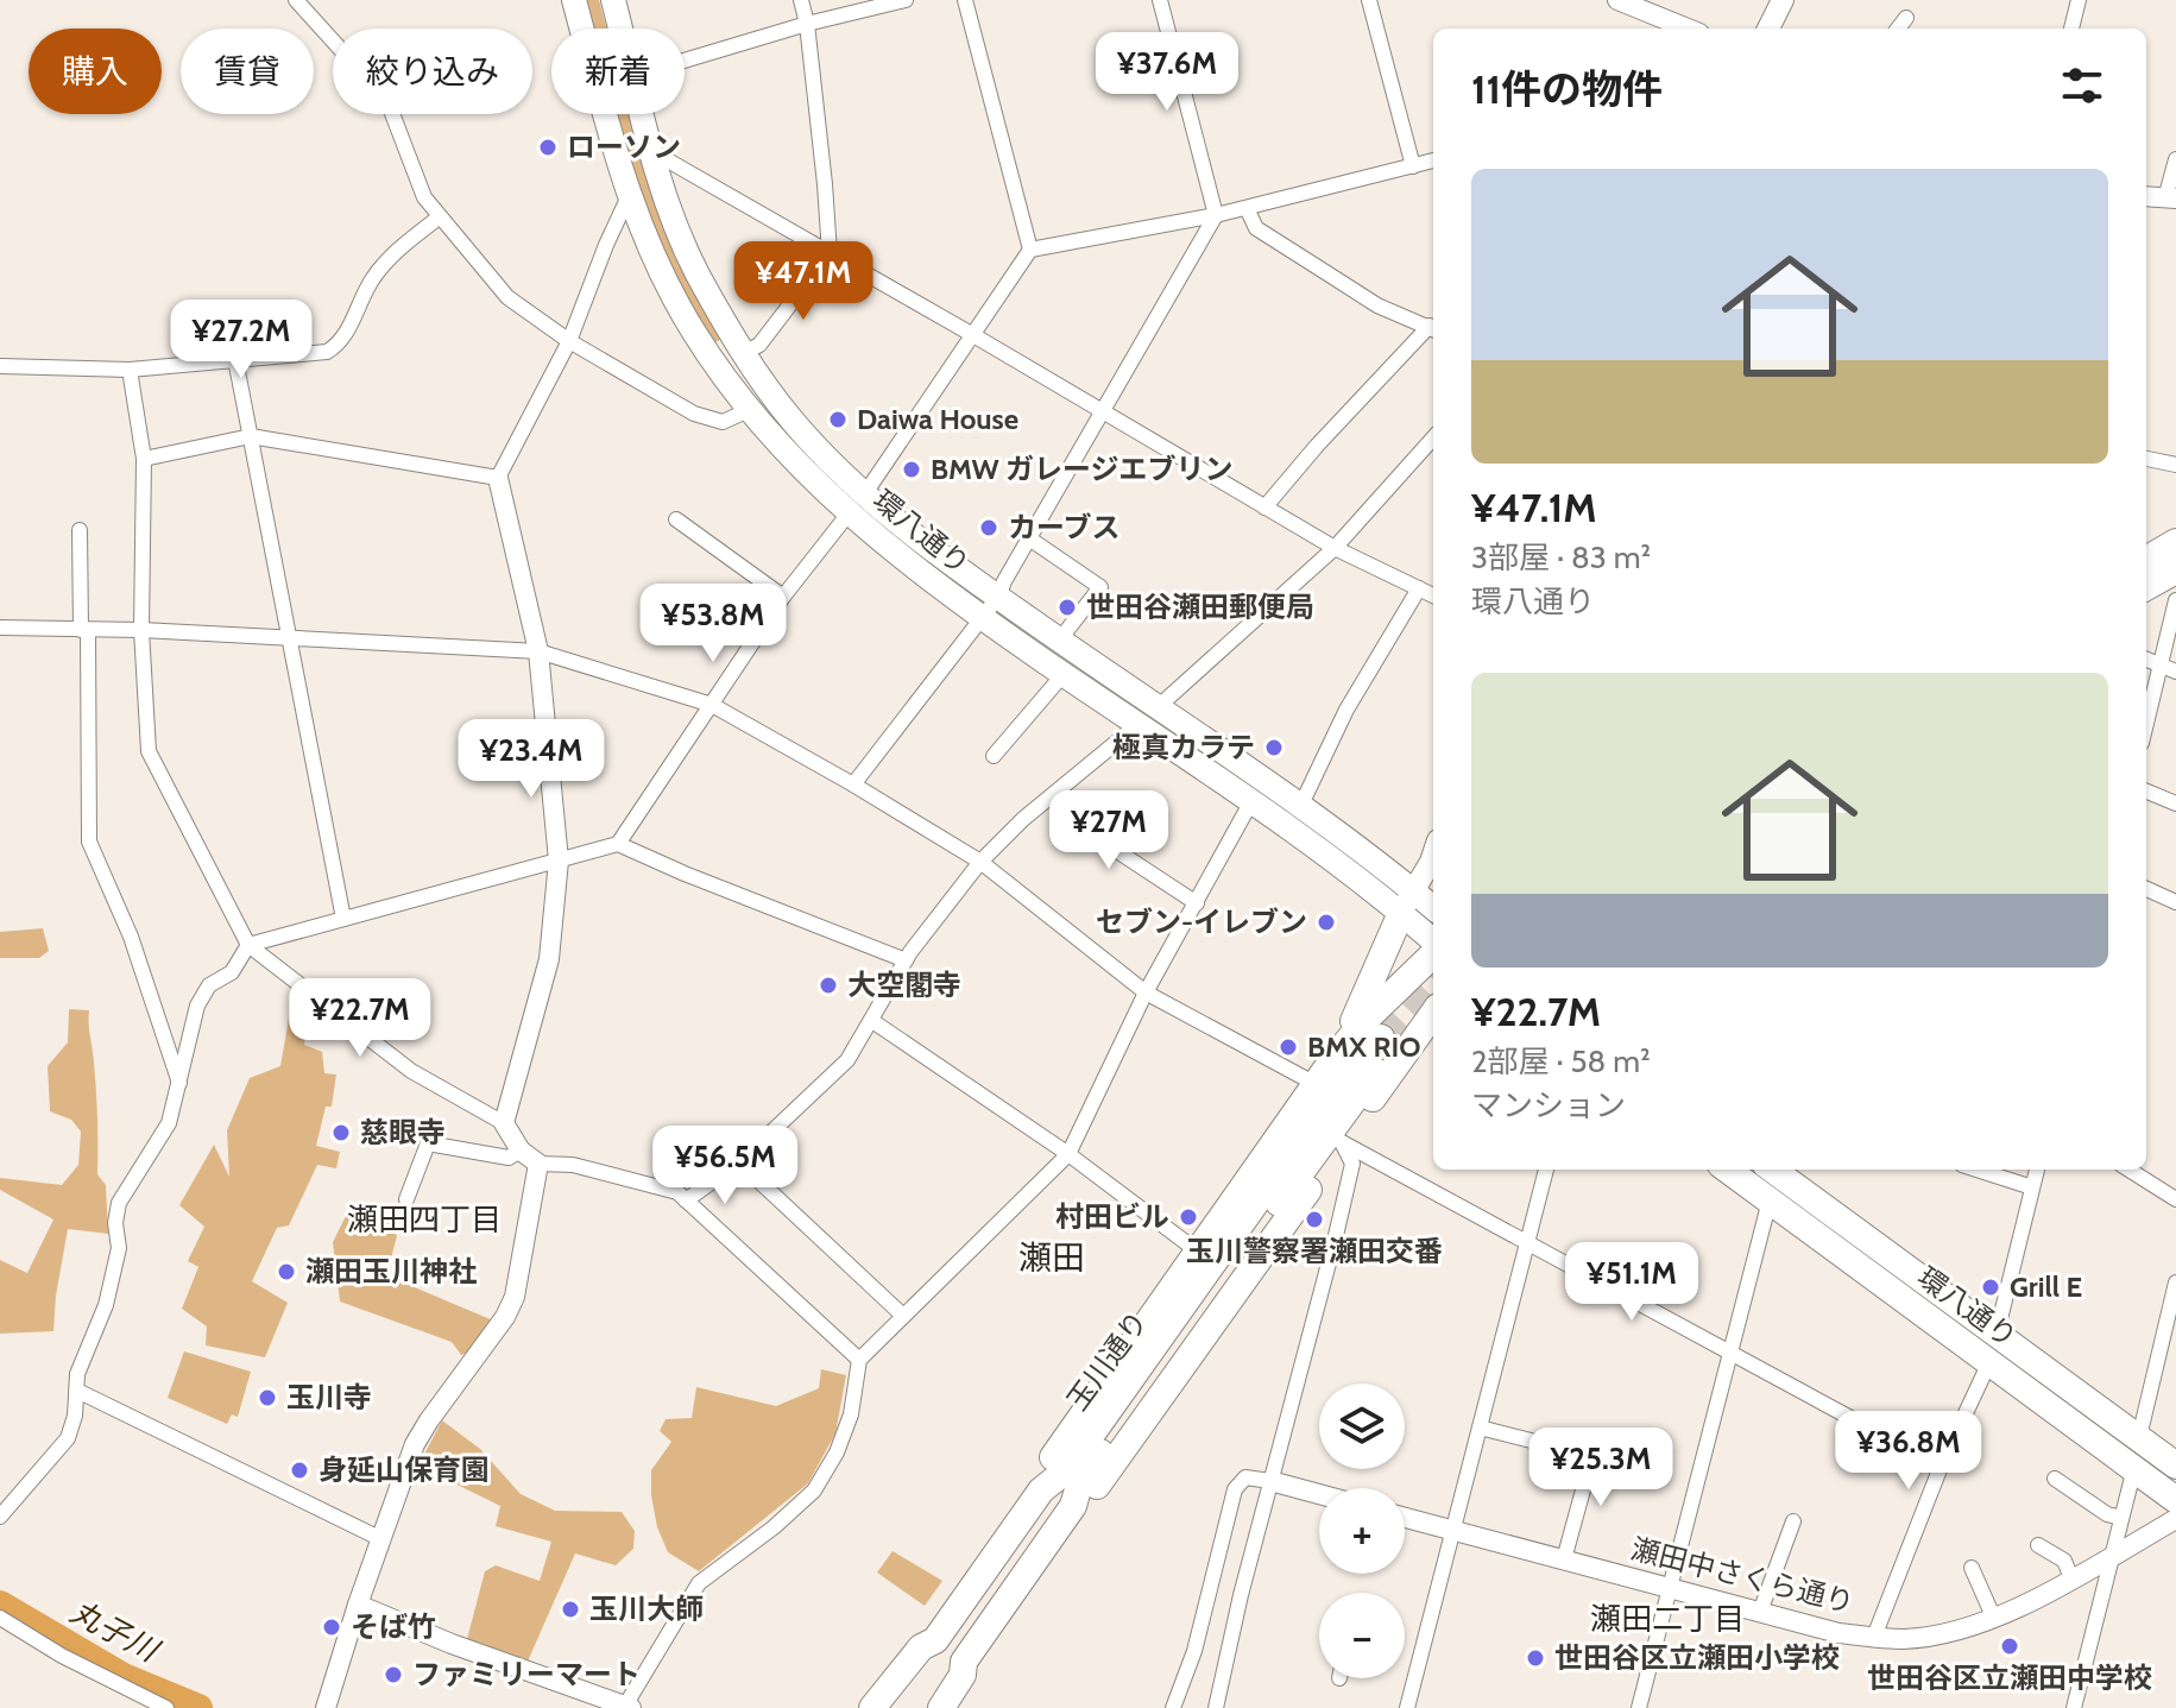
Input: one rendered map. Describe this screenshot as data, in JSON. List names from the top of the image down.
{
  "streets": {
    "highway": ["環八通り", "玉川通り"],
    "street": ["瀬田中さくら通り"]
  },
  "districts": ["瀬田四丁目", "瀬田", "瀬田二丁目"],
  "water": ["丸子川"],
  "places": [
    "ローソン",
    "Daiwa House",
    "BMW ガレージエブリン",
    "カーブス",
    "世田谷瀬田郵便局",
    "極真カラテ",
    "セブン-イレブン",
    "大空閣寺",
    "BMX RIO",
    "慈眼寺",
    "村田ビル",
    "玉川警察署瀬田交番",
    "瀬田玉川神社",
    "Grill E",
    "玉川寺",
    "身延山保育園",
    "玉川大師",
    "そば竹",
    "世田谷区立瀬田中学校",
    "世田谷区立瀬田小学校",
    "ファミリーマート"
  ],
  "page": {
    "chip": [
      "購入",
      "賃貸",
      "絞り込み",
      "新着"
    ],
    "heading": "11件の物件",
    "price": [
      "¥37.6M",
      "¥47.1M",
      "¥27.2M",
      "¥53.8M",
      "¥23.4M",
      "¥27M",
      "¥22.7M",
      "¥56.5M",
      "¥51.1M",
      "¥36.8M",
      "¥25.3M"
    ],
    "list": [
      {
        "name": "¥47.1M",
        "note": "3部屋 · 83 m² · 環八通り"
      },
      {
        "name": "¥22.7M",
        "note": "2部屋 · 58 m² · マンション"
      }
    ],
    "map_buttons": ["+", "−"]
  }
}
